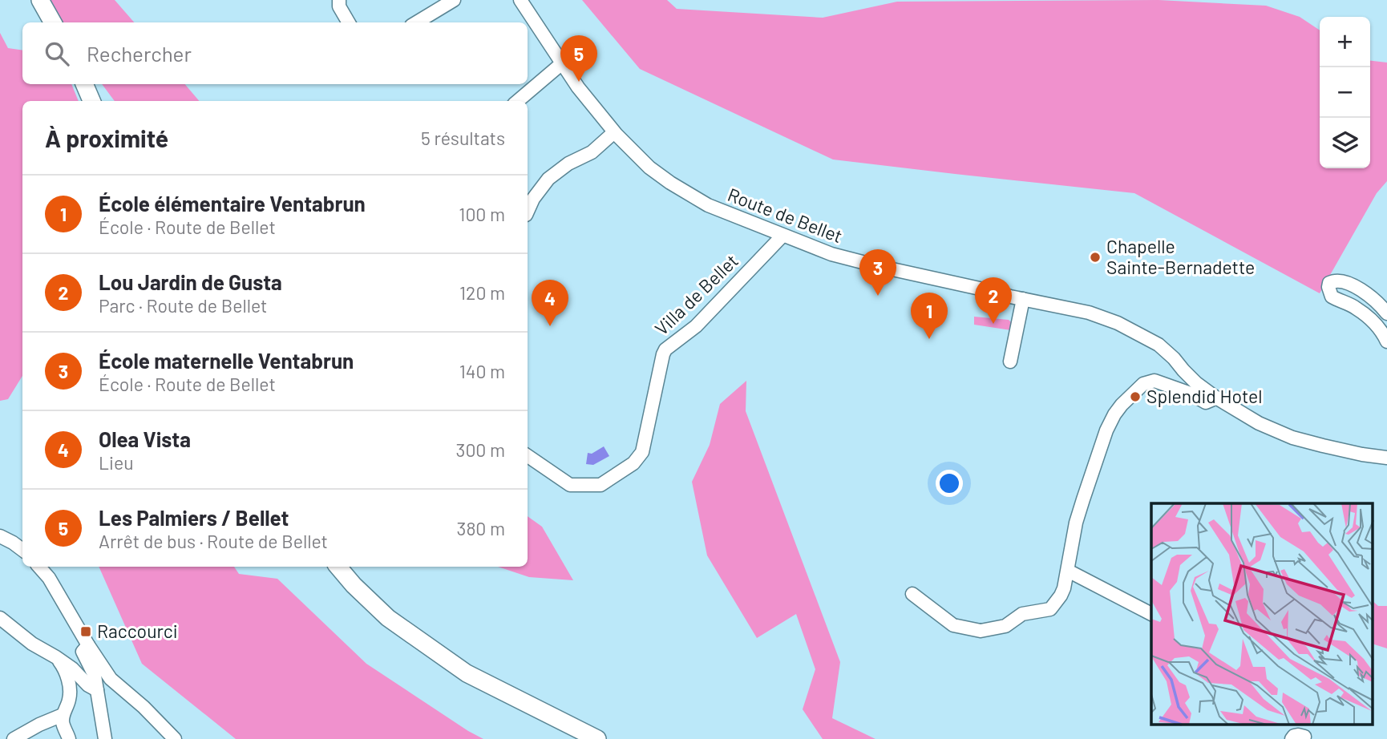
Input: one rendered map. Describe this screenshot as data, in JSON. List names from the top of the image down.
{
  "streets": {
    "street": ["Route de Bellet", "Villa de Bellet"]
  },
  "crossings": [
    ["Route de Bellet", "Villa de Bellet"]
  ],
  "places": {
    "other": ["Chapelle Sainte-Bernadette", "Splendid Hotel"],
    "transit": ["Raccourci"]
  },
  "page": {
    "map_buttons": ["+", "−"],
    "search": "Rechercher",
    "pins": [
      "5",
      "3",
      "2",
      "4",
      "1"
    ],
    "heading": ["À proximité", "5 résultats"],
    "list": [
      {
        "mark": "1",
        "name": "École élémentaire Ventabrun",
        "note": "École · Route de Bellet",
        "value": "100 m"
      },
      {
        "mark": "2",
        "name": "Lou Jardin de Gusta",
        "note": "Parc · Route de Bellet",
        "value": "120 m"
      },
      {
        "mark": "3",
        "name": "École maternelle Ventabrun",
        "note": "École · Route de Bellet",
        "value": "140 m"
      },
      {
        "mark": "4",
        "name": "Olea Vista",
        "note": "Lieu",
        "value": "300 m"
      },
      {
        "mark": "5",
        "name": "Les Palmiers / Bellet",
        "note": "Arrêt de bus · Route de Bellet",
        "value": "380 m"
      }
    ]
  }
}
